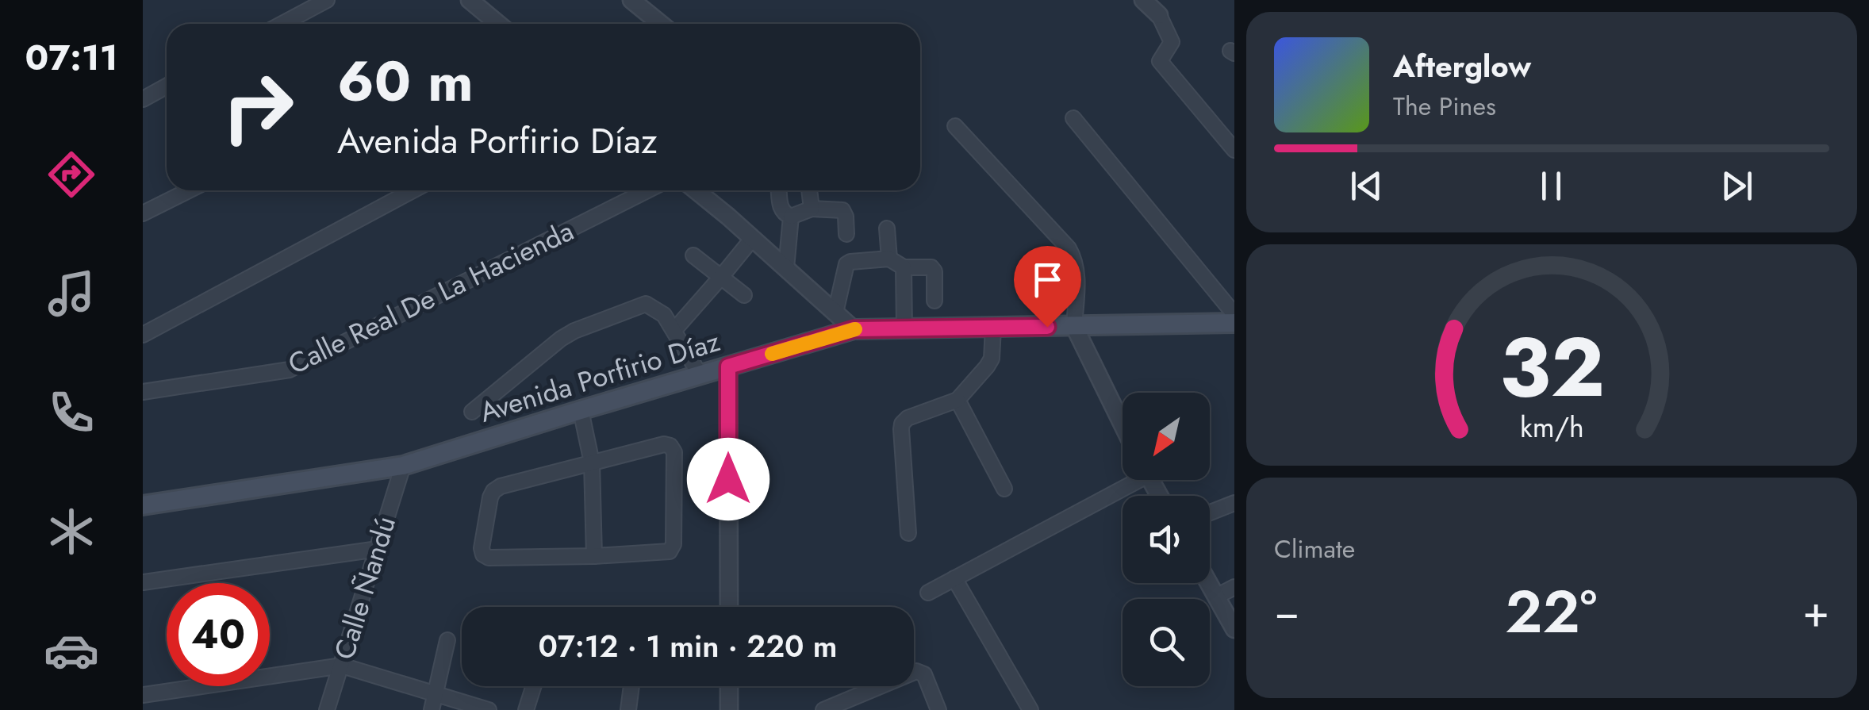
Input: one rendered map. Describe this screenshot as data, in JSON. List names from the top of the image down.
{
  "streets": {
    "main road": ["Avenida Porfirio Díaz"],
    "street": ["Calle Real De La Hacienda", "Calle Ñandú"]
  },
  "crossings": [
    ["Avenida Porfirio Díaz", "Calle Ñandú"]
  ],
  "north": "bottom left",
  "page": {
    "tabs": "07:11",
    "turn": ["60 m", "Avenida Porfirio Díaz"],
    "song": ["Afterglow", "The Pines"],
    "tile": "Climate",
    "heat": ["−", "22°", "+"],
    "limit": "40",
    "trip": "07:12 · 1 min · 220 m",
    "gauge": ["32", "km/h"]
  }
}
